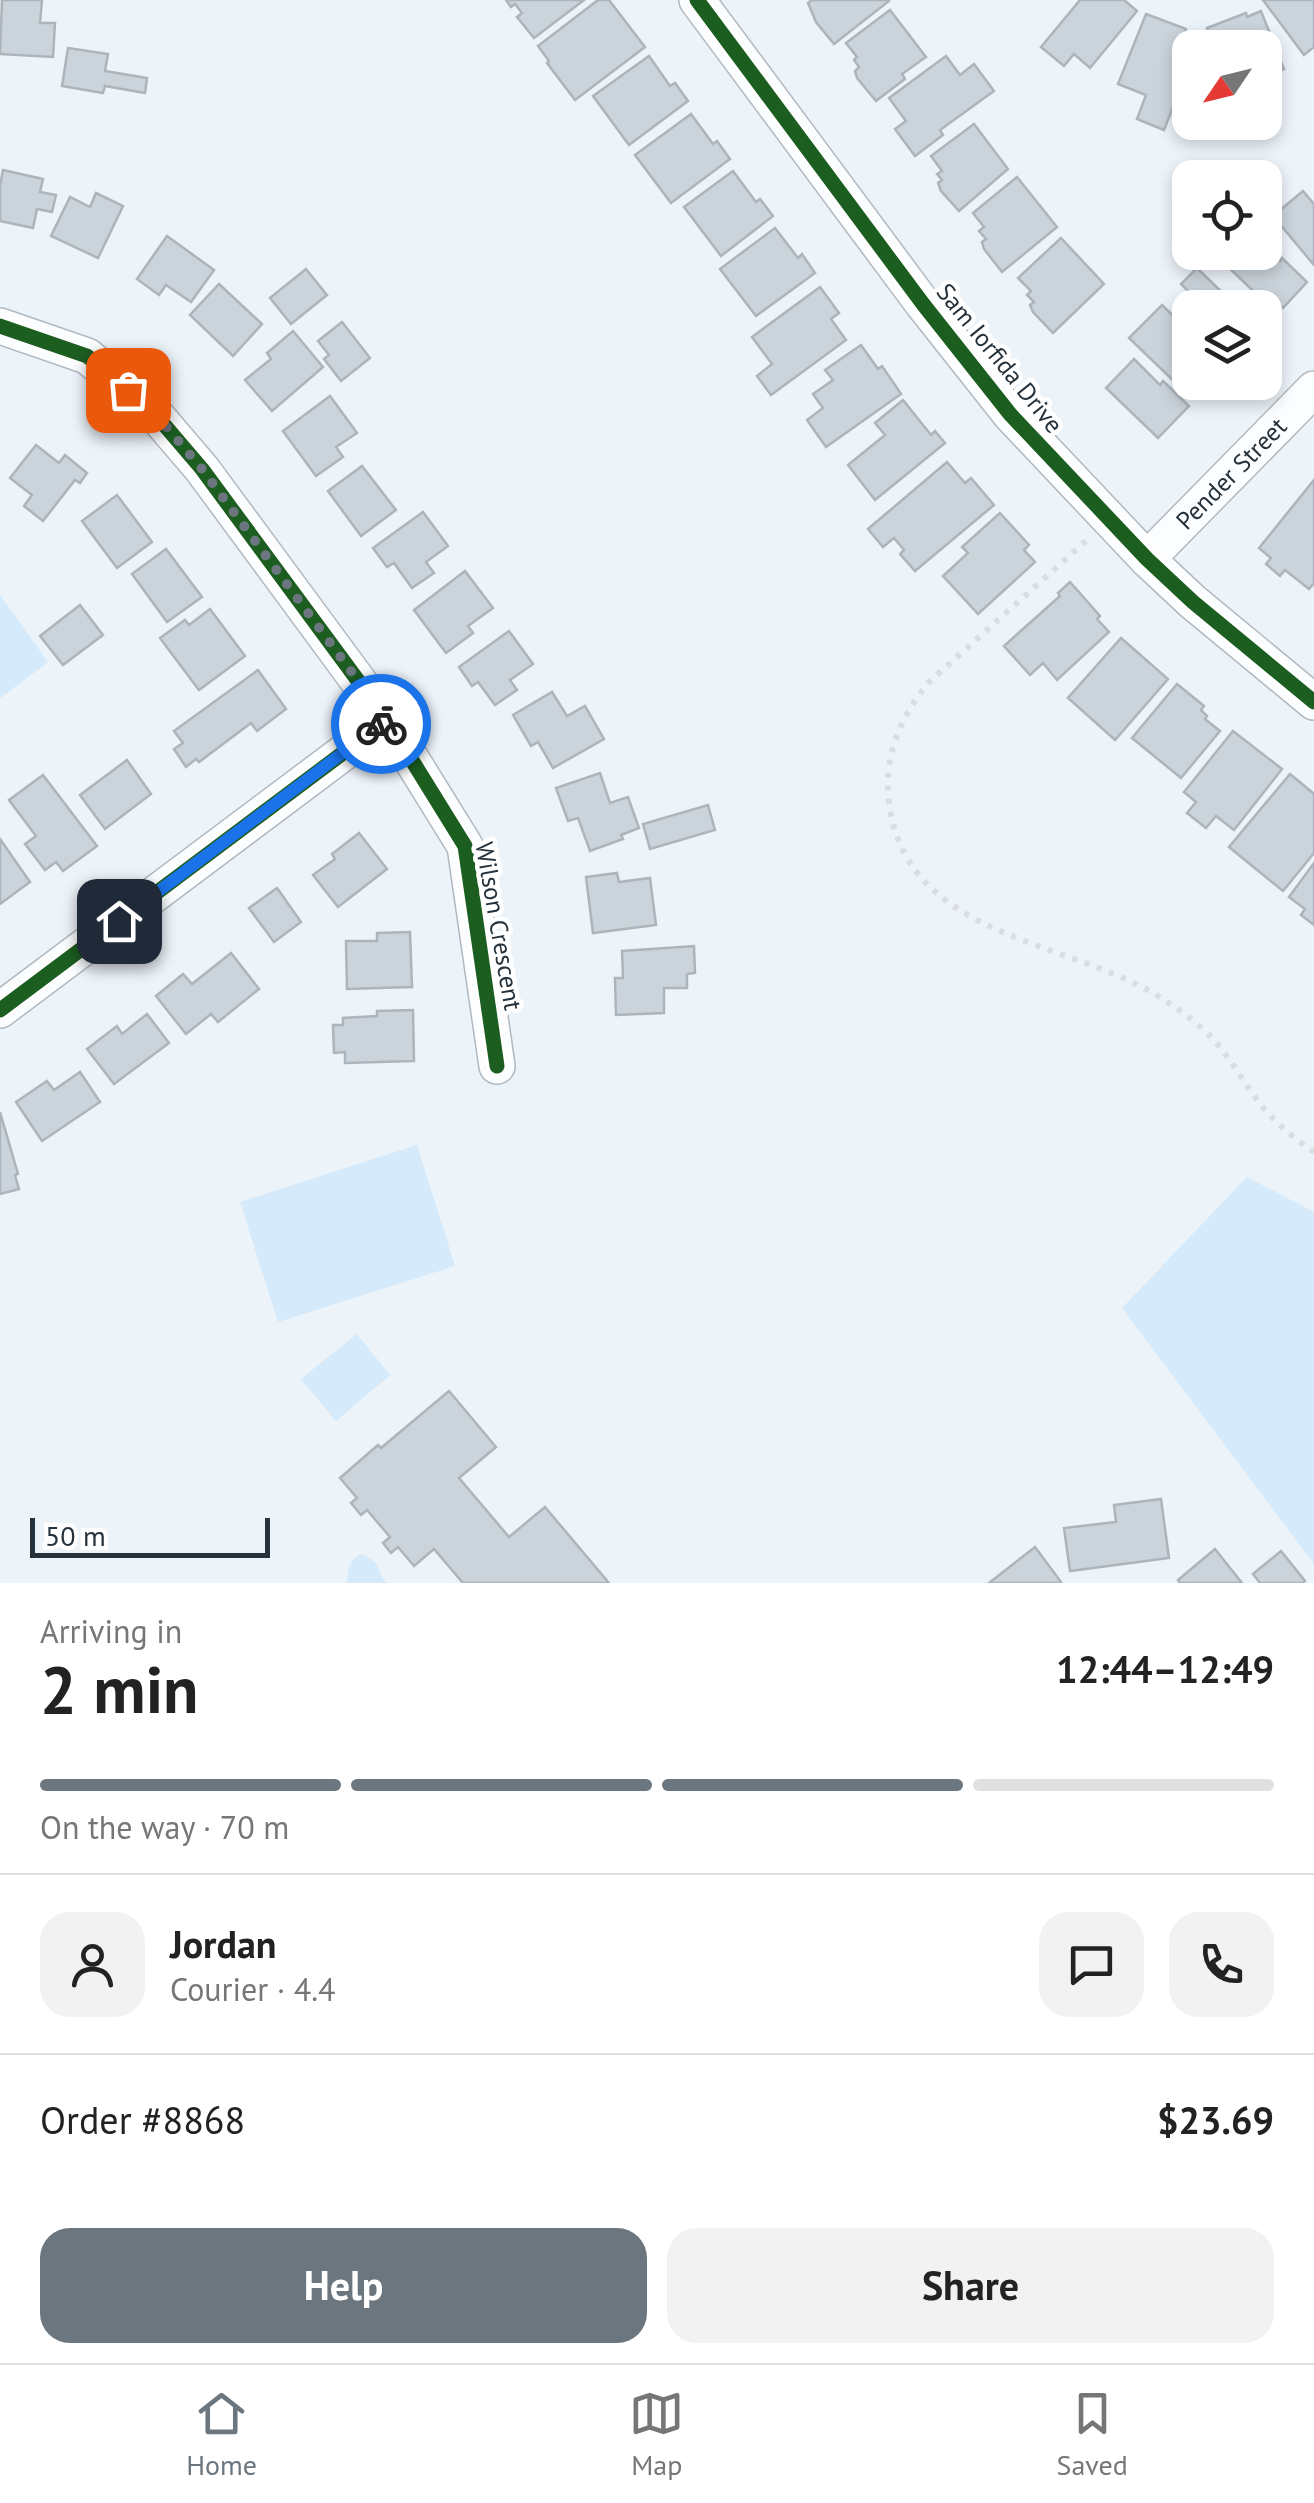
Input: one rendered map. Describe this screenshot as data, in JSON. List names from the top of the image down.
{
  "streets": {
    "street": ["Sam Iorfida Drive", "Pender Street", "Wilson Crescent"]
  },
  "crossings": [
    ["Sam Iorfida Drive", "Pender Street"]
  ],
  "scale_bar": "50 m",
  "north": "bottom left",
  "page": {
    "scale": "50 m",
    "heading": ["2 min", "Arriving in", "12:44–12:49"],
    "panel": [
      "Jordan",
      "Courier · 4.4",
      "Order #8868",
      "$23.69"
    ],
    "bar": "On the way · 70 m",
    "buttons": ["Help", "Share"],
    "tabs": ["Home", "Map", "Saved"]
  }
}
